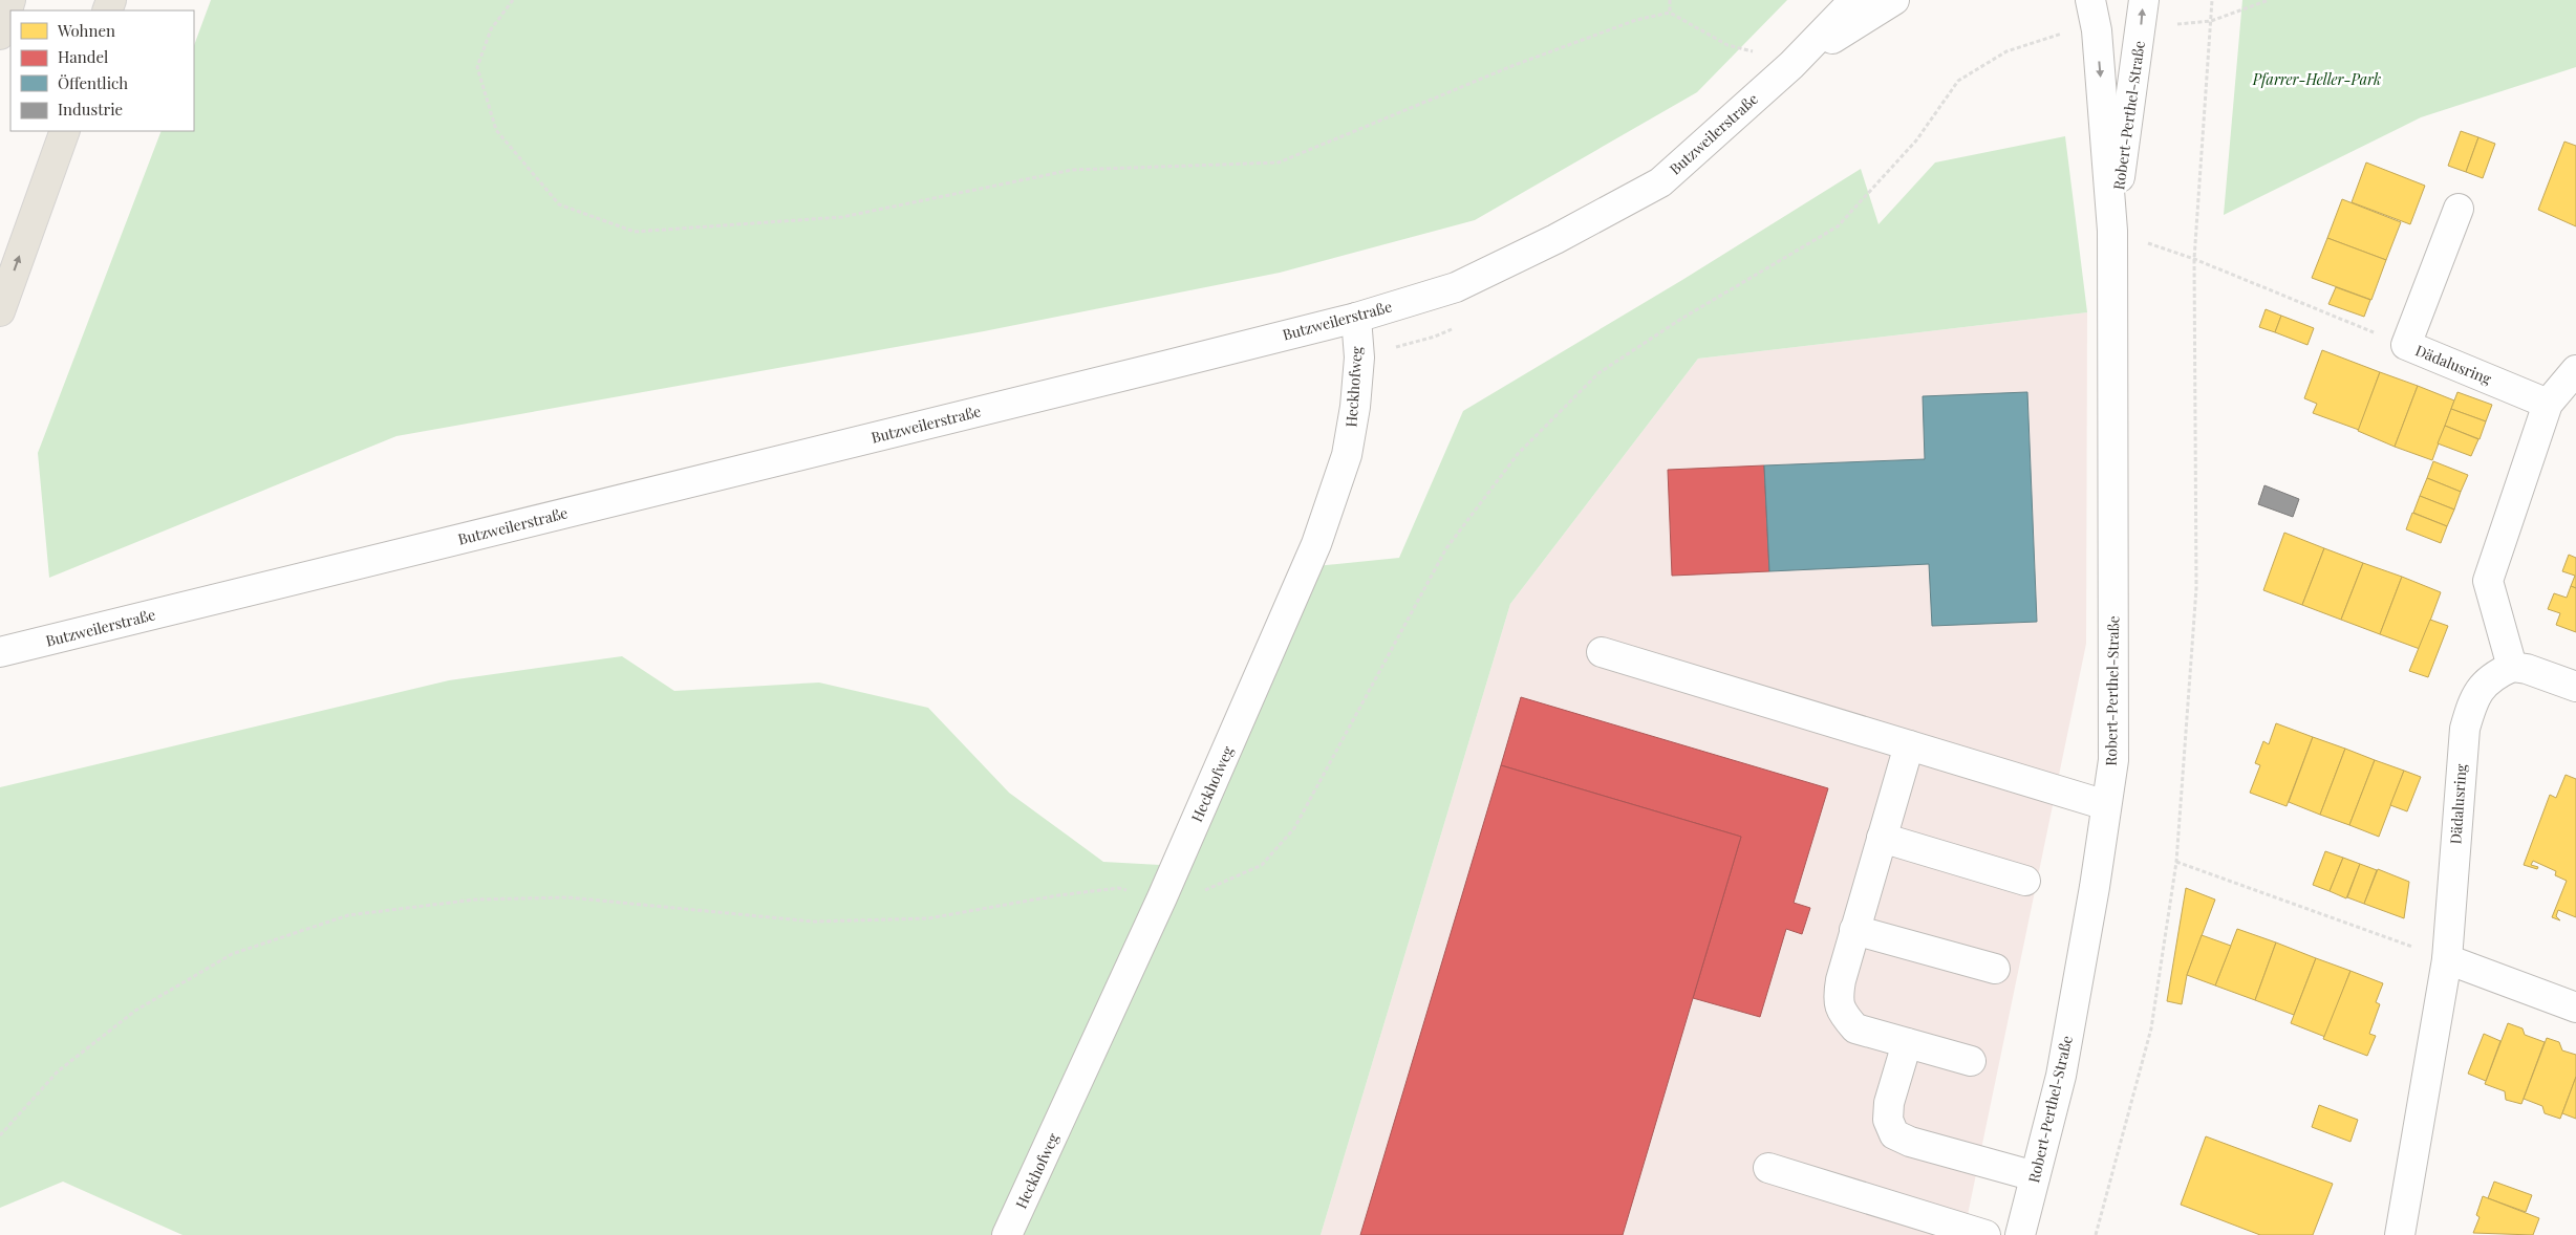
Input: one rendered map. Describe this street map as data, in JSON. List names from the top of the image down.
{
  "streets": {
    "street": [
      "Robert-Perthel-Straße",
      "Butzweilerstraße",
      "Dädalusring",
      "Heckhofweg"
    ]
  },
  "crossings": [
    ["Butzweilerstraße", "Heckhofweg"]
  ],
  "parks": ["Pfarrer-Heller-Park"],
  "legend": [
    "Wohnen",
    "Handel",
    "Öffentlich",
    "Industrie"
  ]
}
